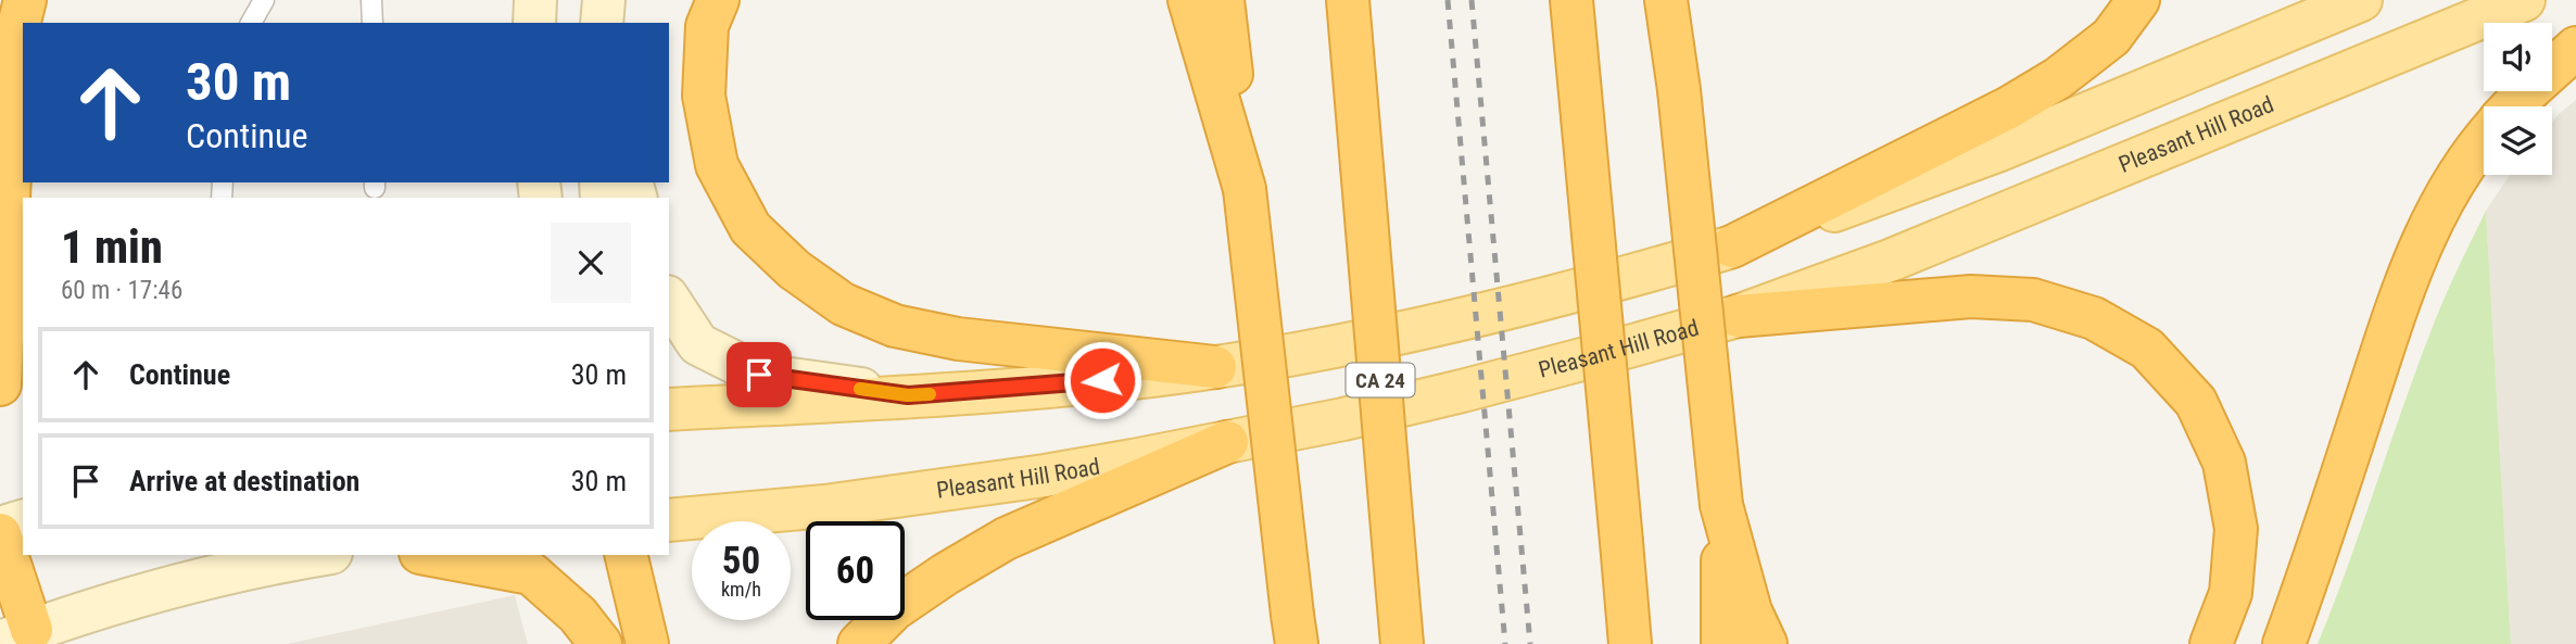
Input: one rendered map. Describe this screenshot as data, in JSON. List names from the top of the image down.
{
  "streets": {
    "highway": ["CA 24"],
    "main road": ["Pleasant Hill Road"]
  },
  "page": {
    "turn": ["30 m", "Continue"],
    "heading": ["1 min", "60 m · 17:46"],
    "list": [
      {
        "name": "Continue",
        "value": "30 m"
      },
      {
        "name": "Arrive at destination",
        "value": "30 m"
      }
    ],
    "speed": "50 km/h",
    "limit": "60"
  }
}
